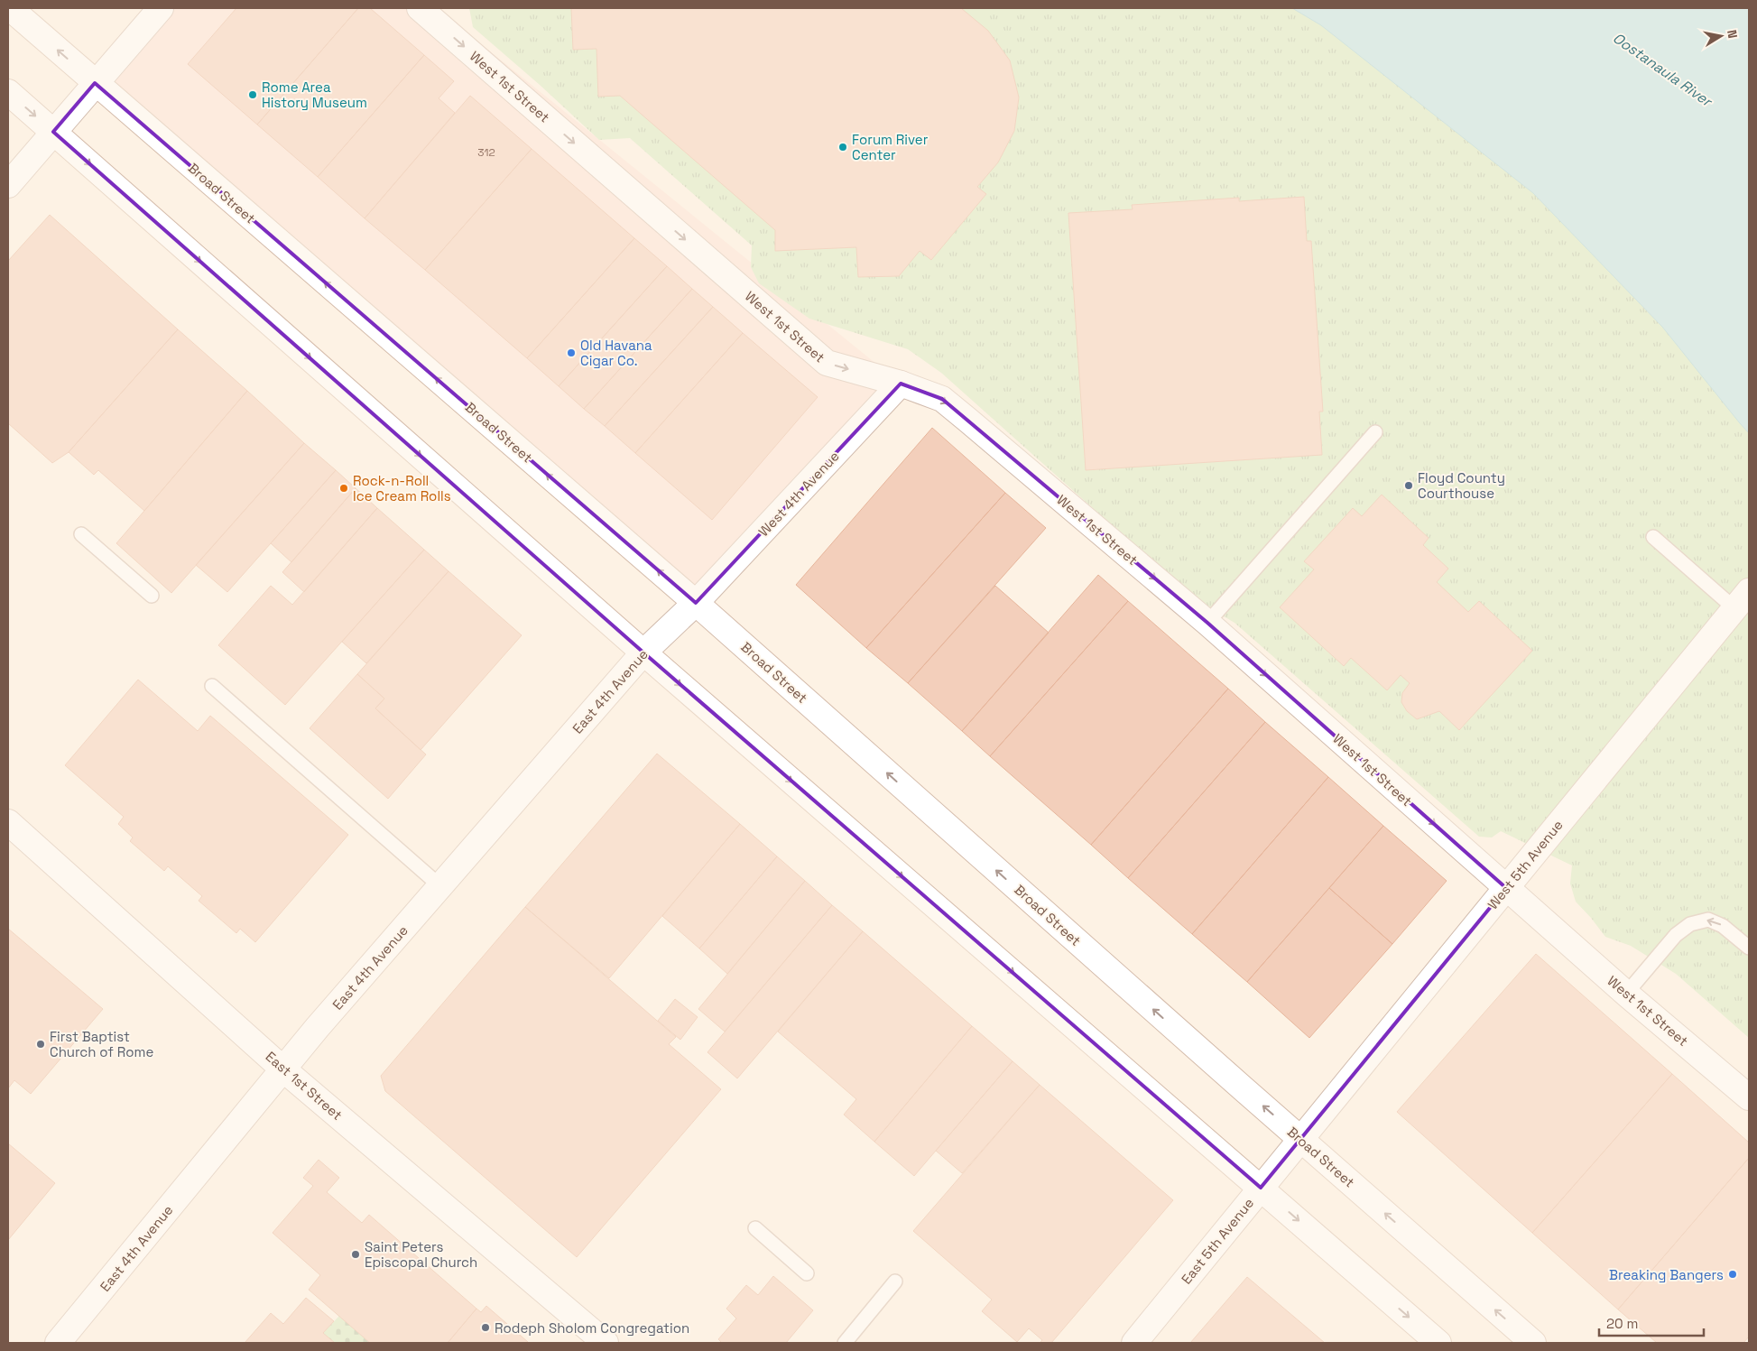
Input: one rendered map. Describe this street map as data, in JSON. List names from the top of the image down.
{
  "streets": {
    "street": [
      "West 1st Street",
      "Broad Street",
      "West 4th Avenue",
      "East 4th Avenue",
      "West 5th Avenue",
      "East 1st Street",
      "East 5th Avenue"
    ]
  },
  "crossings": [
    ["West 1st Street", "West 4th Avenue"],
    ["West 1st Street", "West 5th Avenue"],
    ["Broad Street", "West 4th Avenue"],
    ["Broad Street", "East 4th Avenue"],
    ["Broad Street", "West 5th Avenue"],
    ["Broad Street", "East 5th Avenue"],
    ["West 4th Avenue", "East 4th Avenue"],
    ["East 4th Avenue", "East 1st Street"],
    ["West 5th Avenue", "East 5th Avenue"]
  ],
  "one_way": ["West 1st Street"],
  "water": ["Oostanaula River"],
  "places": [
    "Rome Area History Museum",
    "Forum River Center",
    "Old Havana Cigar Co.",
    "Floyd County Courthouse",
    "Rock-n-Roll Ice Cream Rolls",
    "First Baptist Church of Rome",
    "Saint Peters Episcopal Church",
    "Breaking Bangers",
    "Rodeph Sholom Congregation"
  ],
  "house_numbers": ["312"],
  "scale_bar": "20 m",
  "north": "right"
}
